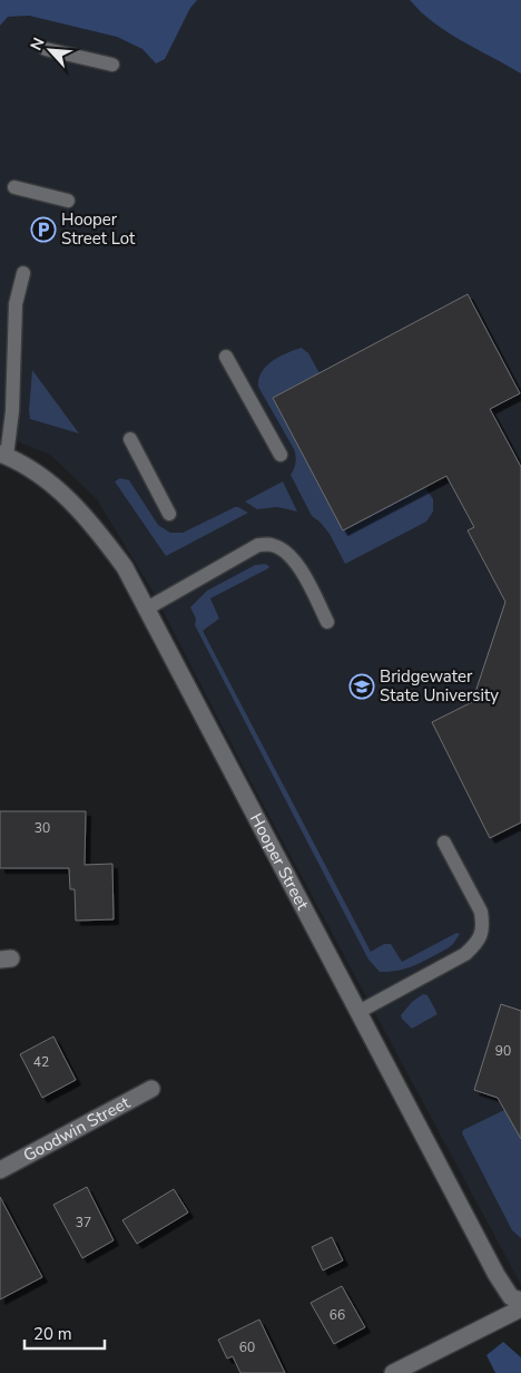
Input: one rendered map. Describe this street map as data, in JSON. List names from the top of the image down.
{
  "streets": {
    "street": ["Hooper Street", "Goodwin Street"]
  },
  "places": {
    "parking": ["Hooper Street Lot"],
    "school or university": ["Bridgewater State University"]
  },
  "house_numbers": [
    "30",
    "90",
    "42",
    "37",
    "66",
    "60"
  ],
  "scale_bar": "20 m",
  "north": "top left"
}
